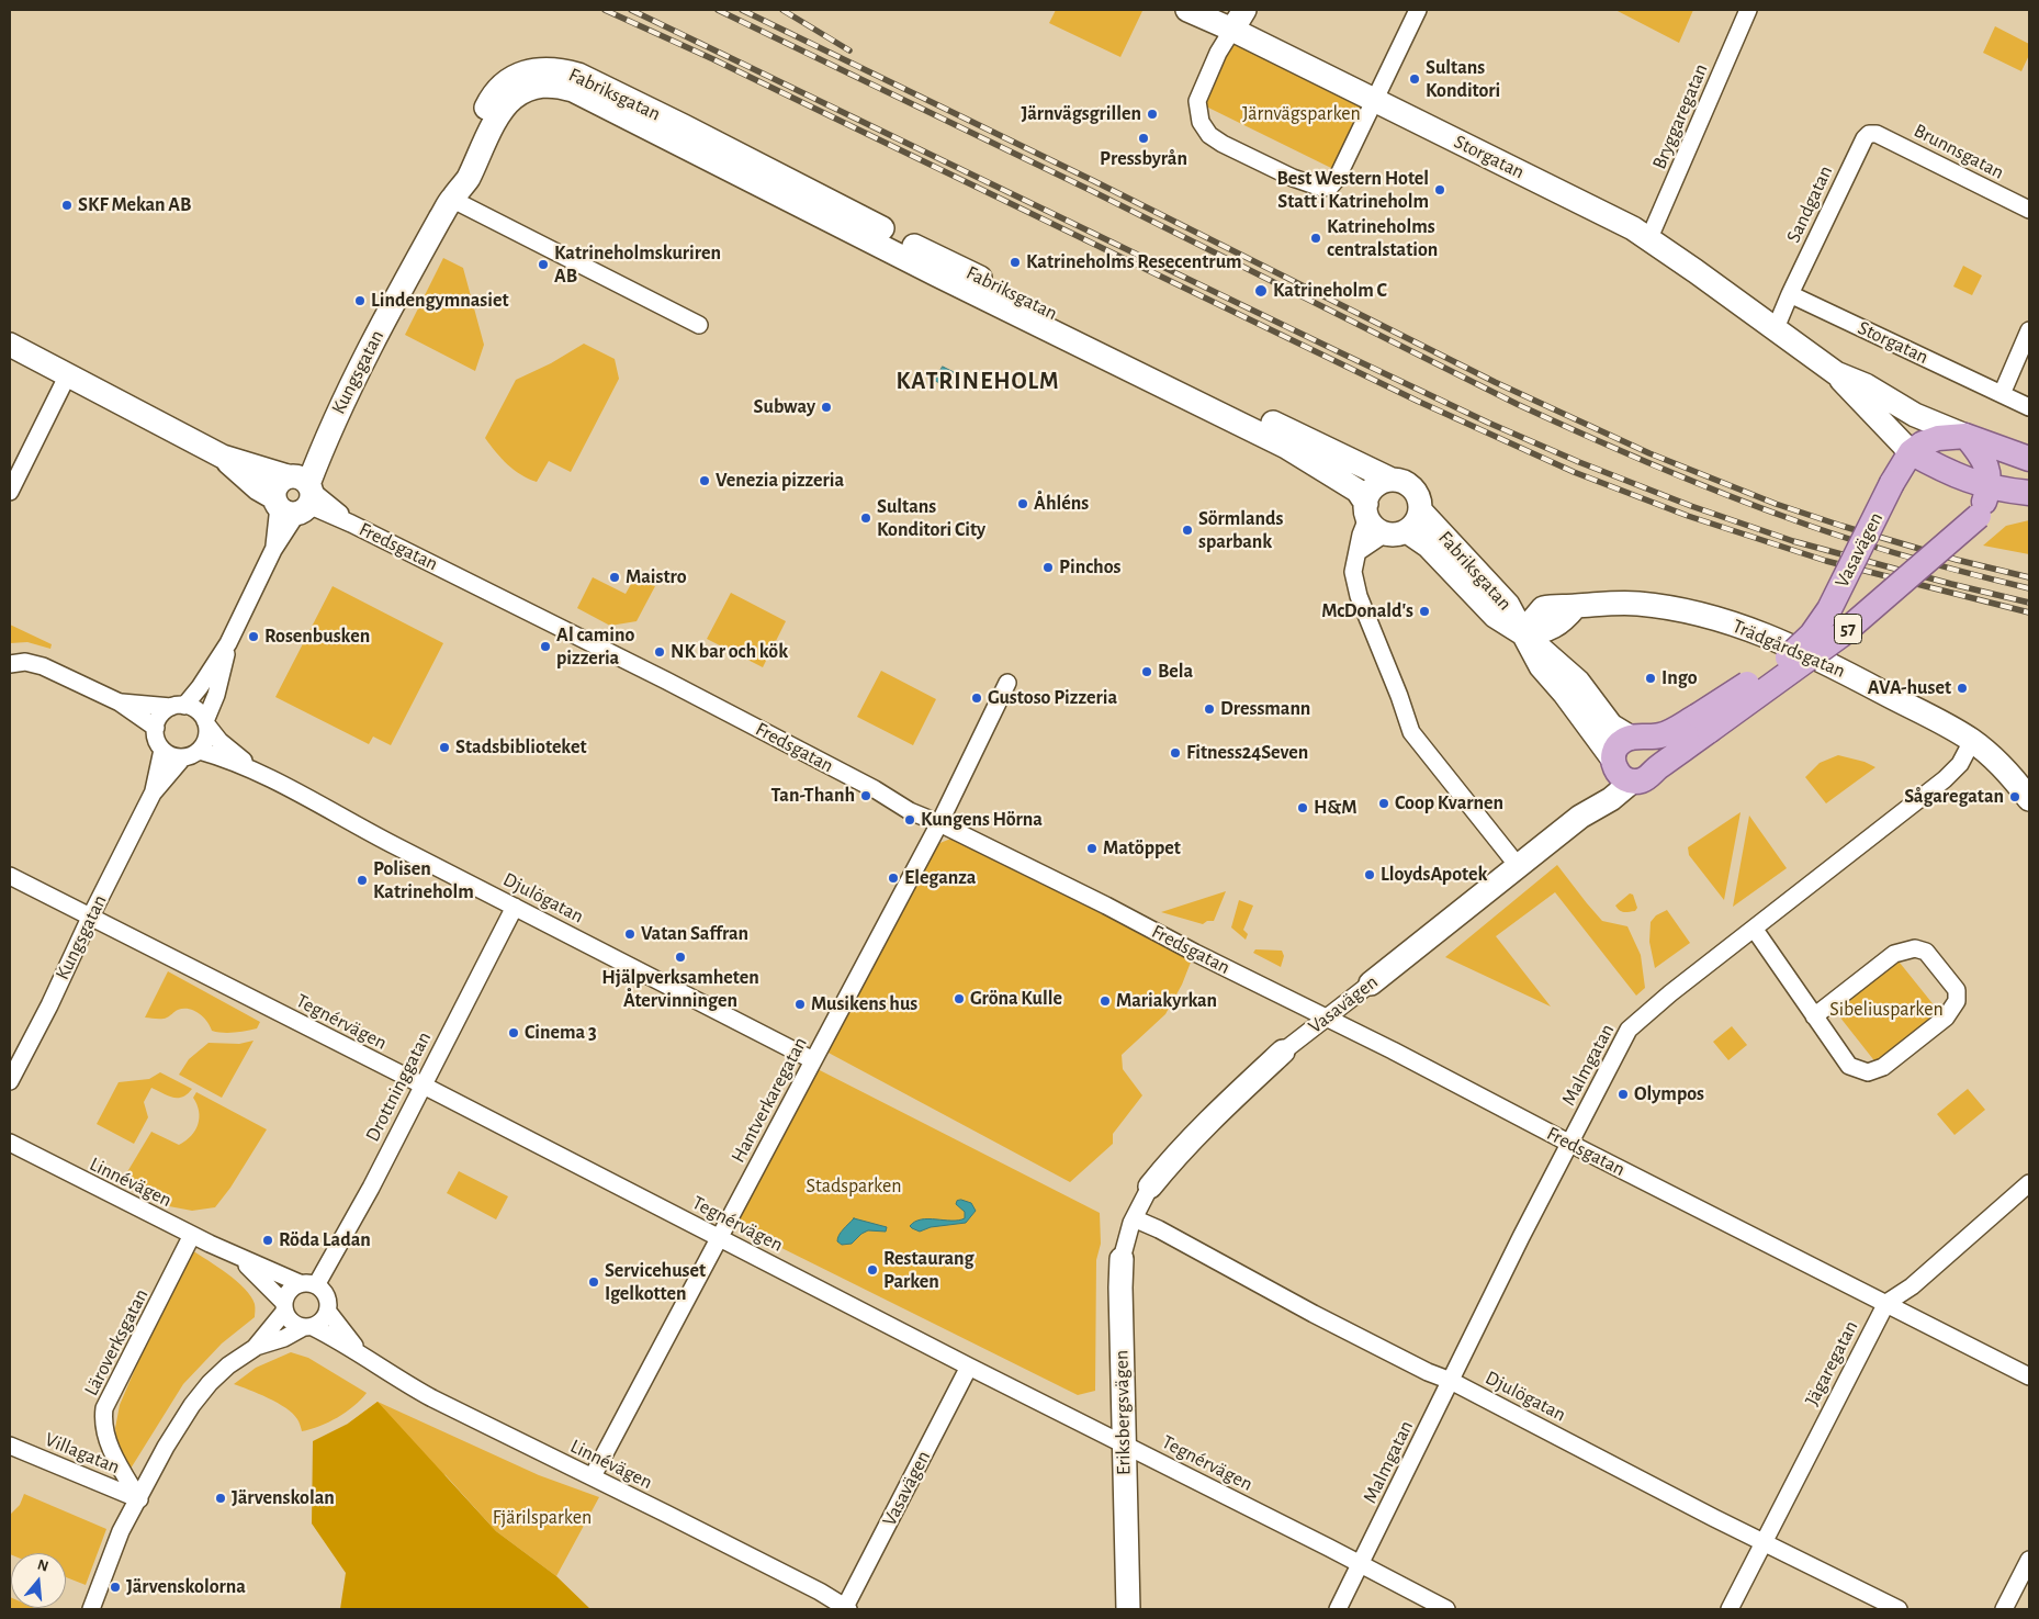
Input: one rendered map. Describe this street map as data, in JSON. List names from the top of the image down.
{
  "streets": {
    "main road": ["Vasavägen", "57"],
    "street": [
      "Fabriksgatan",
      "Bryggaregatan",
      "Brunnsgatan",
      "Storgatan",
      "Sandgatan",
      "Kungsgatan",
      "Fredsgatan",
      "Trädgårdsgatan",
      "Djulögatan",
      "Tegnérvägen",
      "Malmgatan",
      "Drottninggatan",
      "Hantverkaregatan",
      "Linnévägen",
      "Läroverksgatan",
      "Jägaregatan",
      "Eriksbergsvägen",
      "Villagatan"
    ]
  },
  "crossings": [
    ["Fabriksgatan", "Kungsgatan"],
    ["Fabriksgatan", "Vasavägen"],
    ["Fabriksgatan", "Trädgårdsgatan"],
    ["Bryggaregatan", "Storgatan"],
    ["Brunnsgatan", "Sandgatan"],
    ["Storgatan", "Sandgatan"],
    ["Storgatan", "Vasavägen"],
    ["Kungsgatan", "Fredsgatan"],
    ["Kungsgatan", "Djulögatan"],
    ["Kungsgatan", "Tegnérvägen"],
    ["Fredsgatan", "Vasavägen"],
    ["Fredsgatan", "Malmgatan"],
    ["Fredsgatan", "Hantverkaregatan"],
    ["Fredsgatan", "Jägaregatan"],
    ["Vasavägen", "57"],
    ["Vasavägen", "Djulögatan"],
    ["Vasavägen", "Tegnérvägen"],
    ["Vasavägen", "Linnévägen"],
    ["Vasavägen", "Eriksbergsvägen"],
    ["Trädgårdsgatan", "Malmgatan"],
    ["Djulögatan", "Malmgatan"],
    ["Djulögatan", "Drottninggatan"],
    ["Djulögatan", "Hantverkaregatan"],
    ["Djulögatan", "Jägaregatan"],
    ["Djulögatan", "Eriksbergsvägen"],
    ["Tegnérvägen", "Malmgatan"],
    ["Tegnérvägen", "Drottninggatan"],
    ["Tegnérvägen", "Hantverkaregatan"],
    ["Tegnérvägen", "Eriksbergsvägen"],
    ["Drottninggatan", "Linnévägen"],
    ["Hantverkaregatan", "Linnévägen"],
    ["Linnévägen", "Läroverksgatan"],
    ["Läroverksgatan", "Villagatan"]
  ],
  "districts": ["KATRINEHOLM"],
  "parks": [
    "Järnvägsparken",
    "Sibeliusparken",
    "Stadsparken",
    "Fjärilsparken"
  ],
  "places": [
    "Sultans Konditori",
    "Järnvägsgrillen",
    "Pressbyrån",
    "Best Western Hotel Statt i Katrineholm",
    "SKF Mekan AB",
    "Katrineholms centralstation",
    "Katrineholms Resecentrum",
    "Katrineholmskuriren AB",
    "Katrineholm C",
    "Lindengymnasiet",
    "Subway",
    "Venezia pizzeria",
    "Åhléns",
    "Sultans Konditori City",
    "Sörmlands sparbank",
    "Pinchos",
    "Maistro",
    "McDonald's",
    "Rosenbusken",
    "Al camino pizzeria",
    "NK bar och kök",
    "Bela",
    "Ingo",
    "AVA-huset",
    "Gustoso Pizzeria",
    "Dressmann",
    "Stadsbiblioteket",
    "Fitness24Seven",
    "Tan-Thanh",
    "Sågaregatan",
    "Coop Kvarnen",
    "H&M",
    "Kungens Hörna",
    "Matöppet",
    "LloydsApotek",
    "Eleganza",
    "Polisen Katrineholm",
    "Vatan Saffran",
    "Hjälpverksamheten Återvinningen",
    "Gröna Kulle",
    "Mariakyrkan",
    "Musikens hus",
    "Cinema 3",
    "Olympos",
    "Röda Ladan",
    "Restaurang Parken",
    "Servicehuset Igelkotten",
    "Järvenskolan",
    "Järvenskolorna"
  ],
  "north": "top"
}
